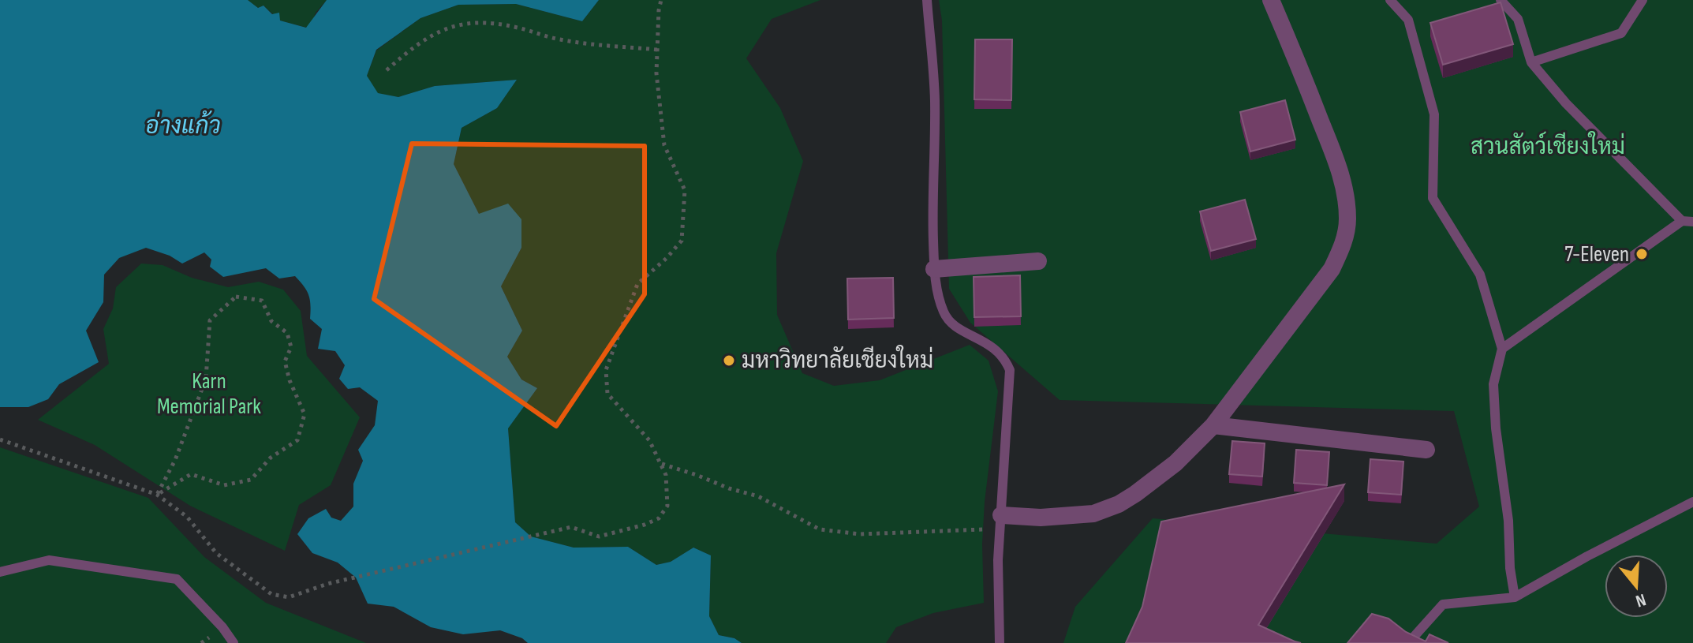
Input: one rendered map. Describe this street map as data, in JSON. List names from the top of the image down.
{
  "water": ["อ่างแก้ว"],
  "parks": ["สวนสัตว์เชียงใหม่", "Karn Memorial Park"],
  "places": ["7-Eleven", "มหาวิทยาลัยเชียงใหม่"],
  "north": "bottom"
}
